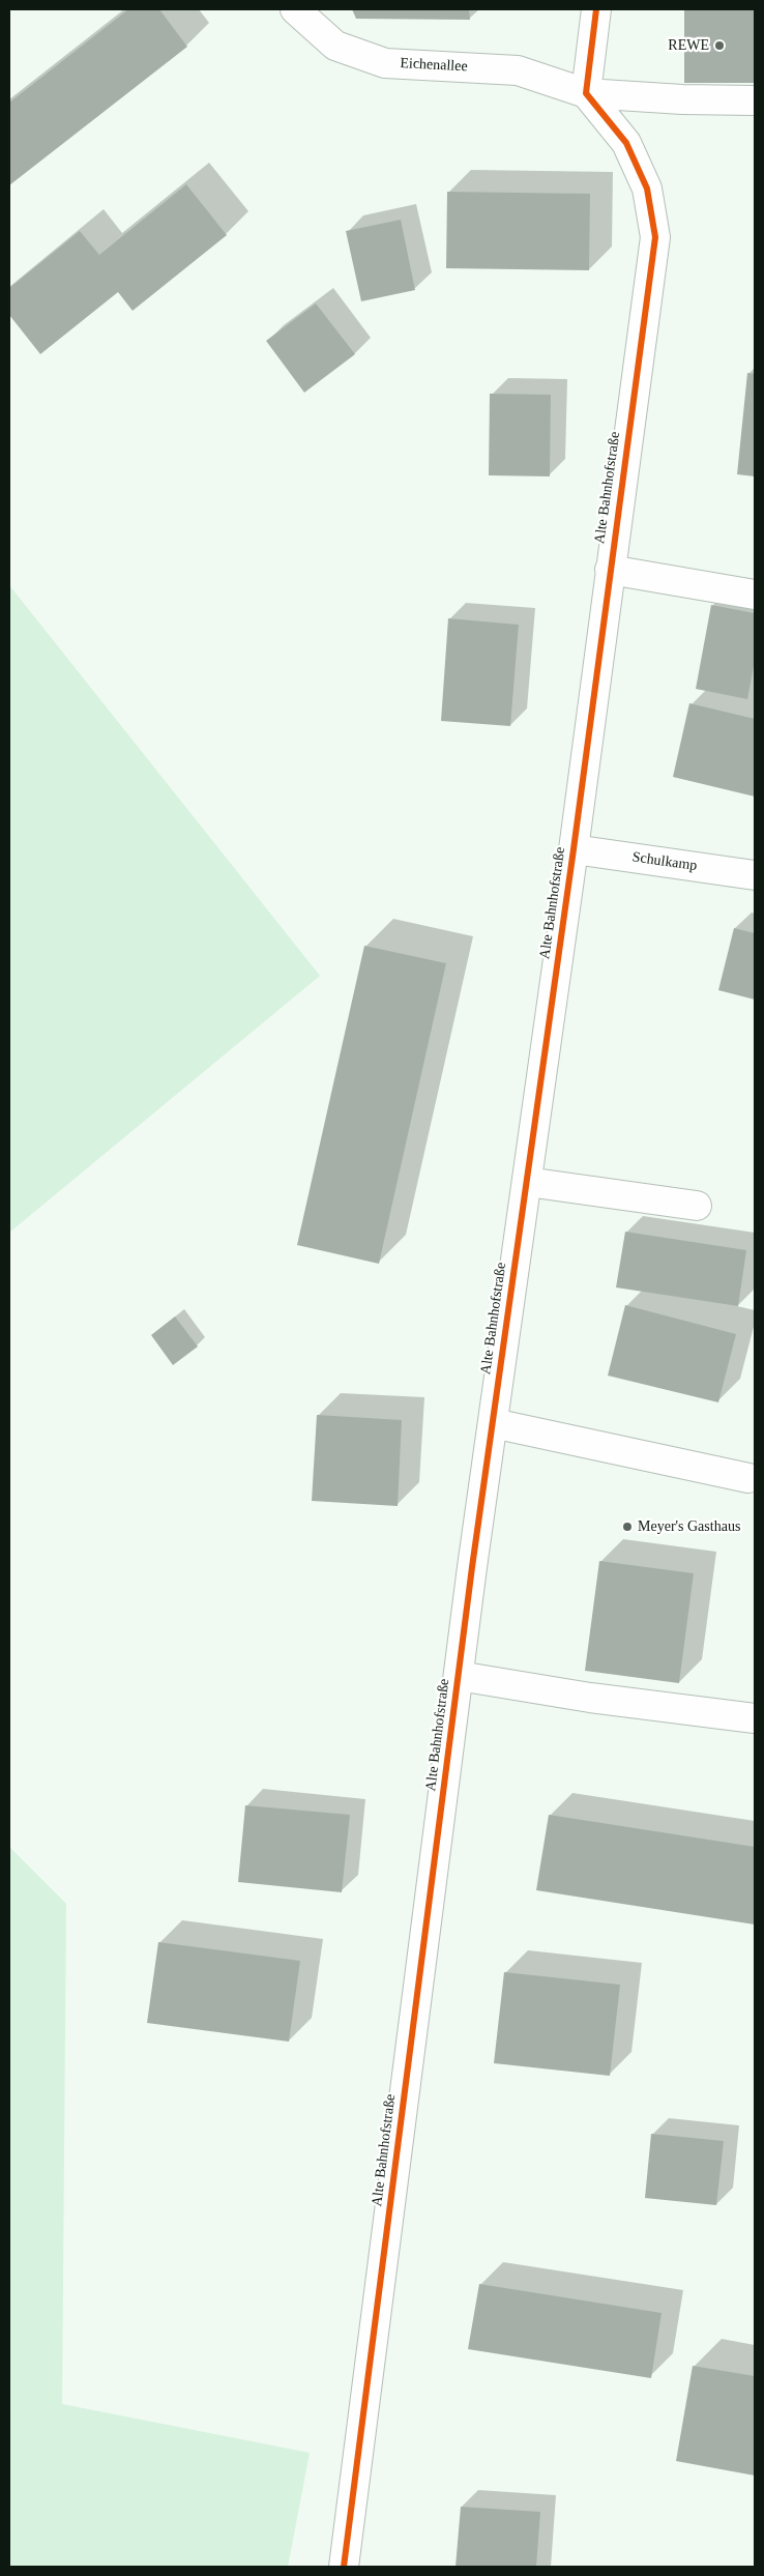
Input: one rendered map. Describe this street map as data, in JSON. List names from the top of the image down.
{
  "streets": {
    "street": ["Eichenallee", "Alte Bahnhofstraße", "Schulkamp"]
  },
  "crossings": [
    ["Eichenallee", "Alte Bahnhofstraße"],
    ["Alte Bahnhofstraße", "Schulkamp"]
  ],
  "places": ["REWE", "Meyer's Gasthaus"]
}
